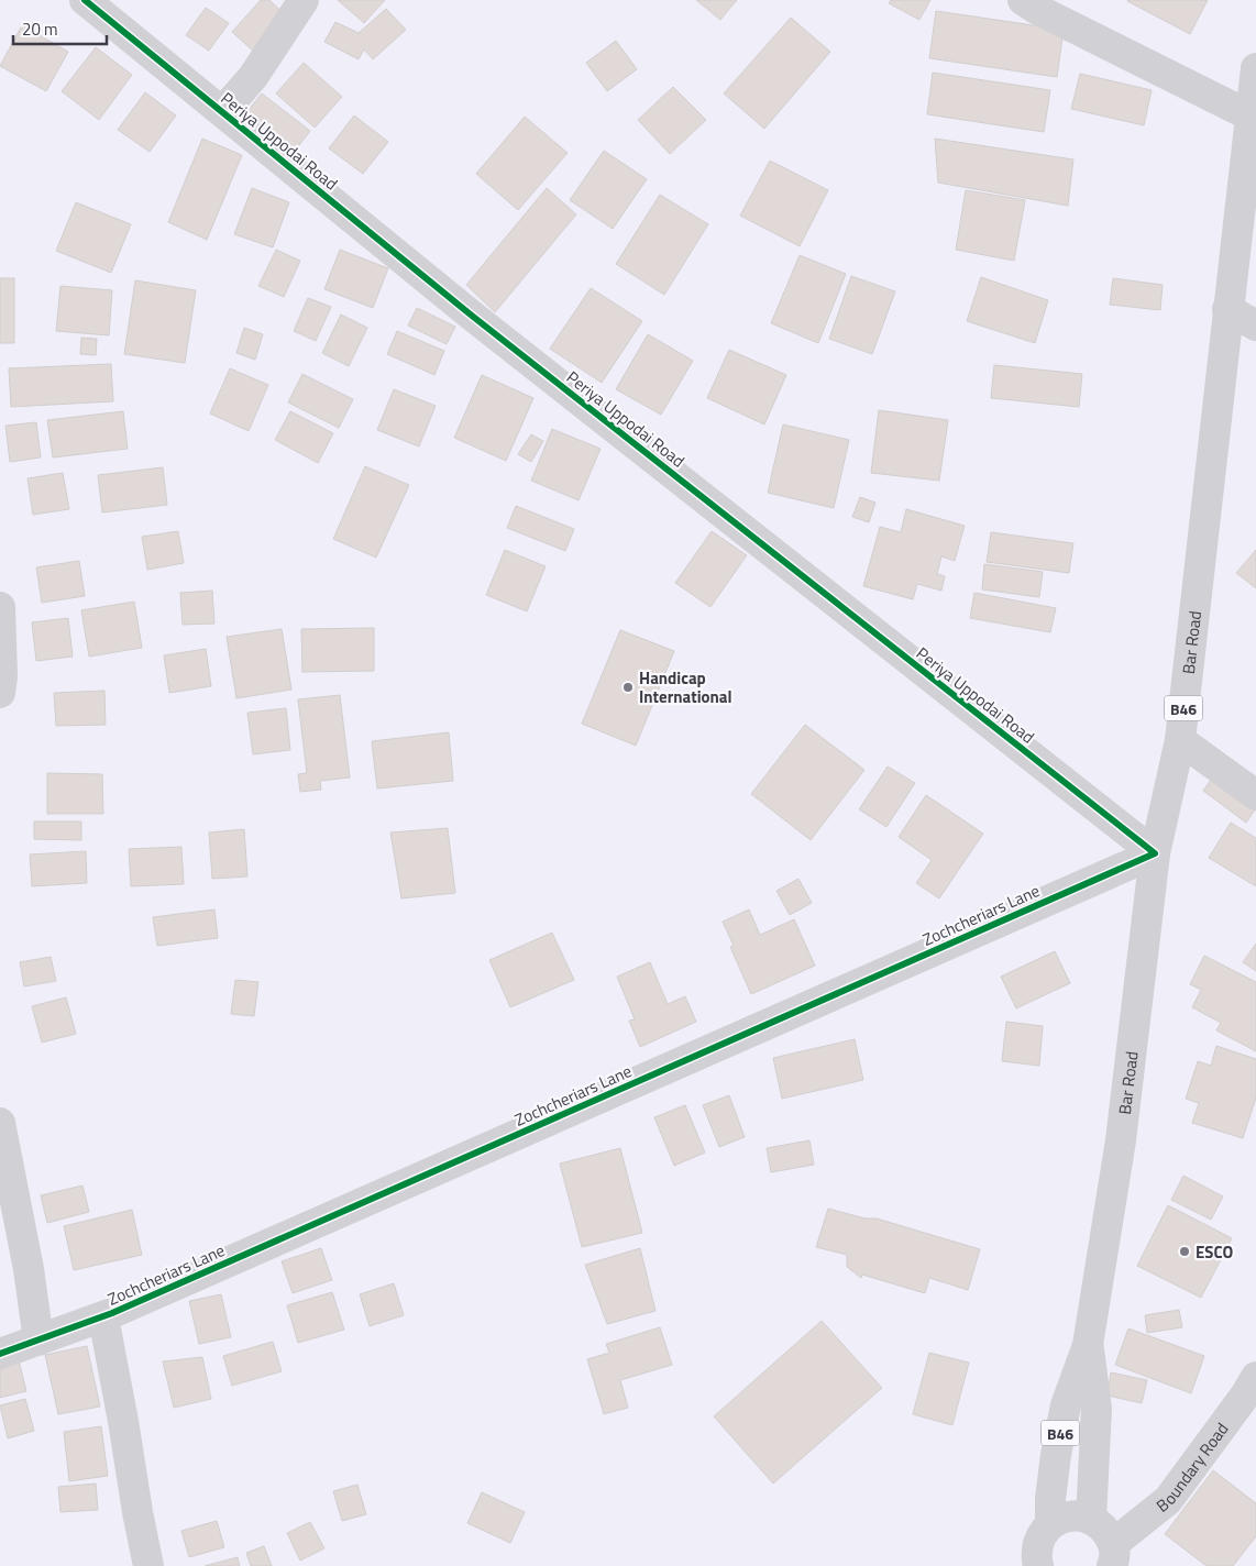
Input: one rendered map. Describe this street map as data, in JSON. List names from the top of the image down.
{
  "streets": {
    "street": [
      "Periya Uppodai Road",
      "Bar Road",
      "B46",
      "Zochcheriars Lane",
      "Boundary Road"
    ]
  },
  "crossings": [
    ["Periya Uppodai Road", "Bar Road"],
    ["Periya Uppodai Road", "Zochcheriars Lane"],
    ["Bar Road", "Zochcheriars Lane"]
  ],
  "places": ["Handicap International", "ESCO"],
  "scale_bar": "20 m"
}
